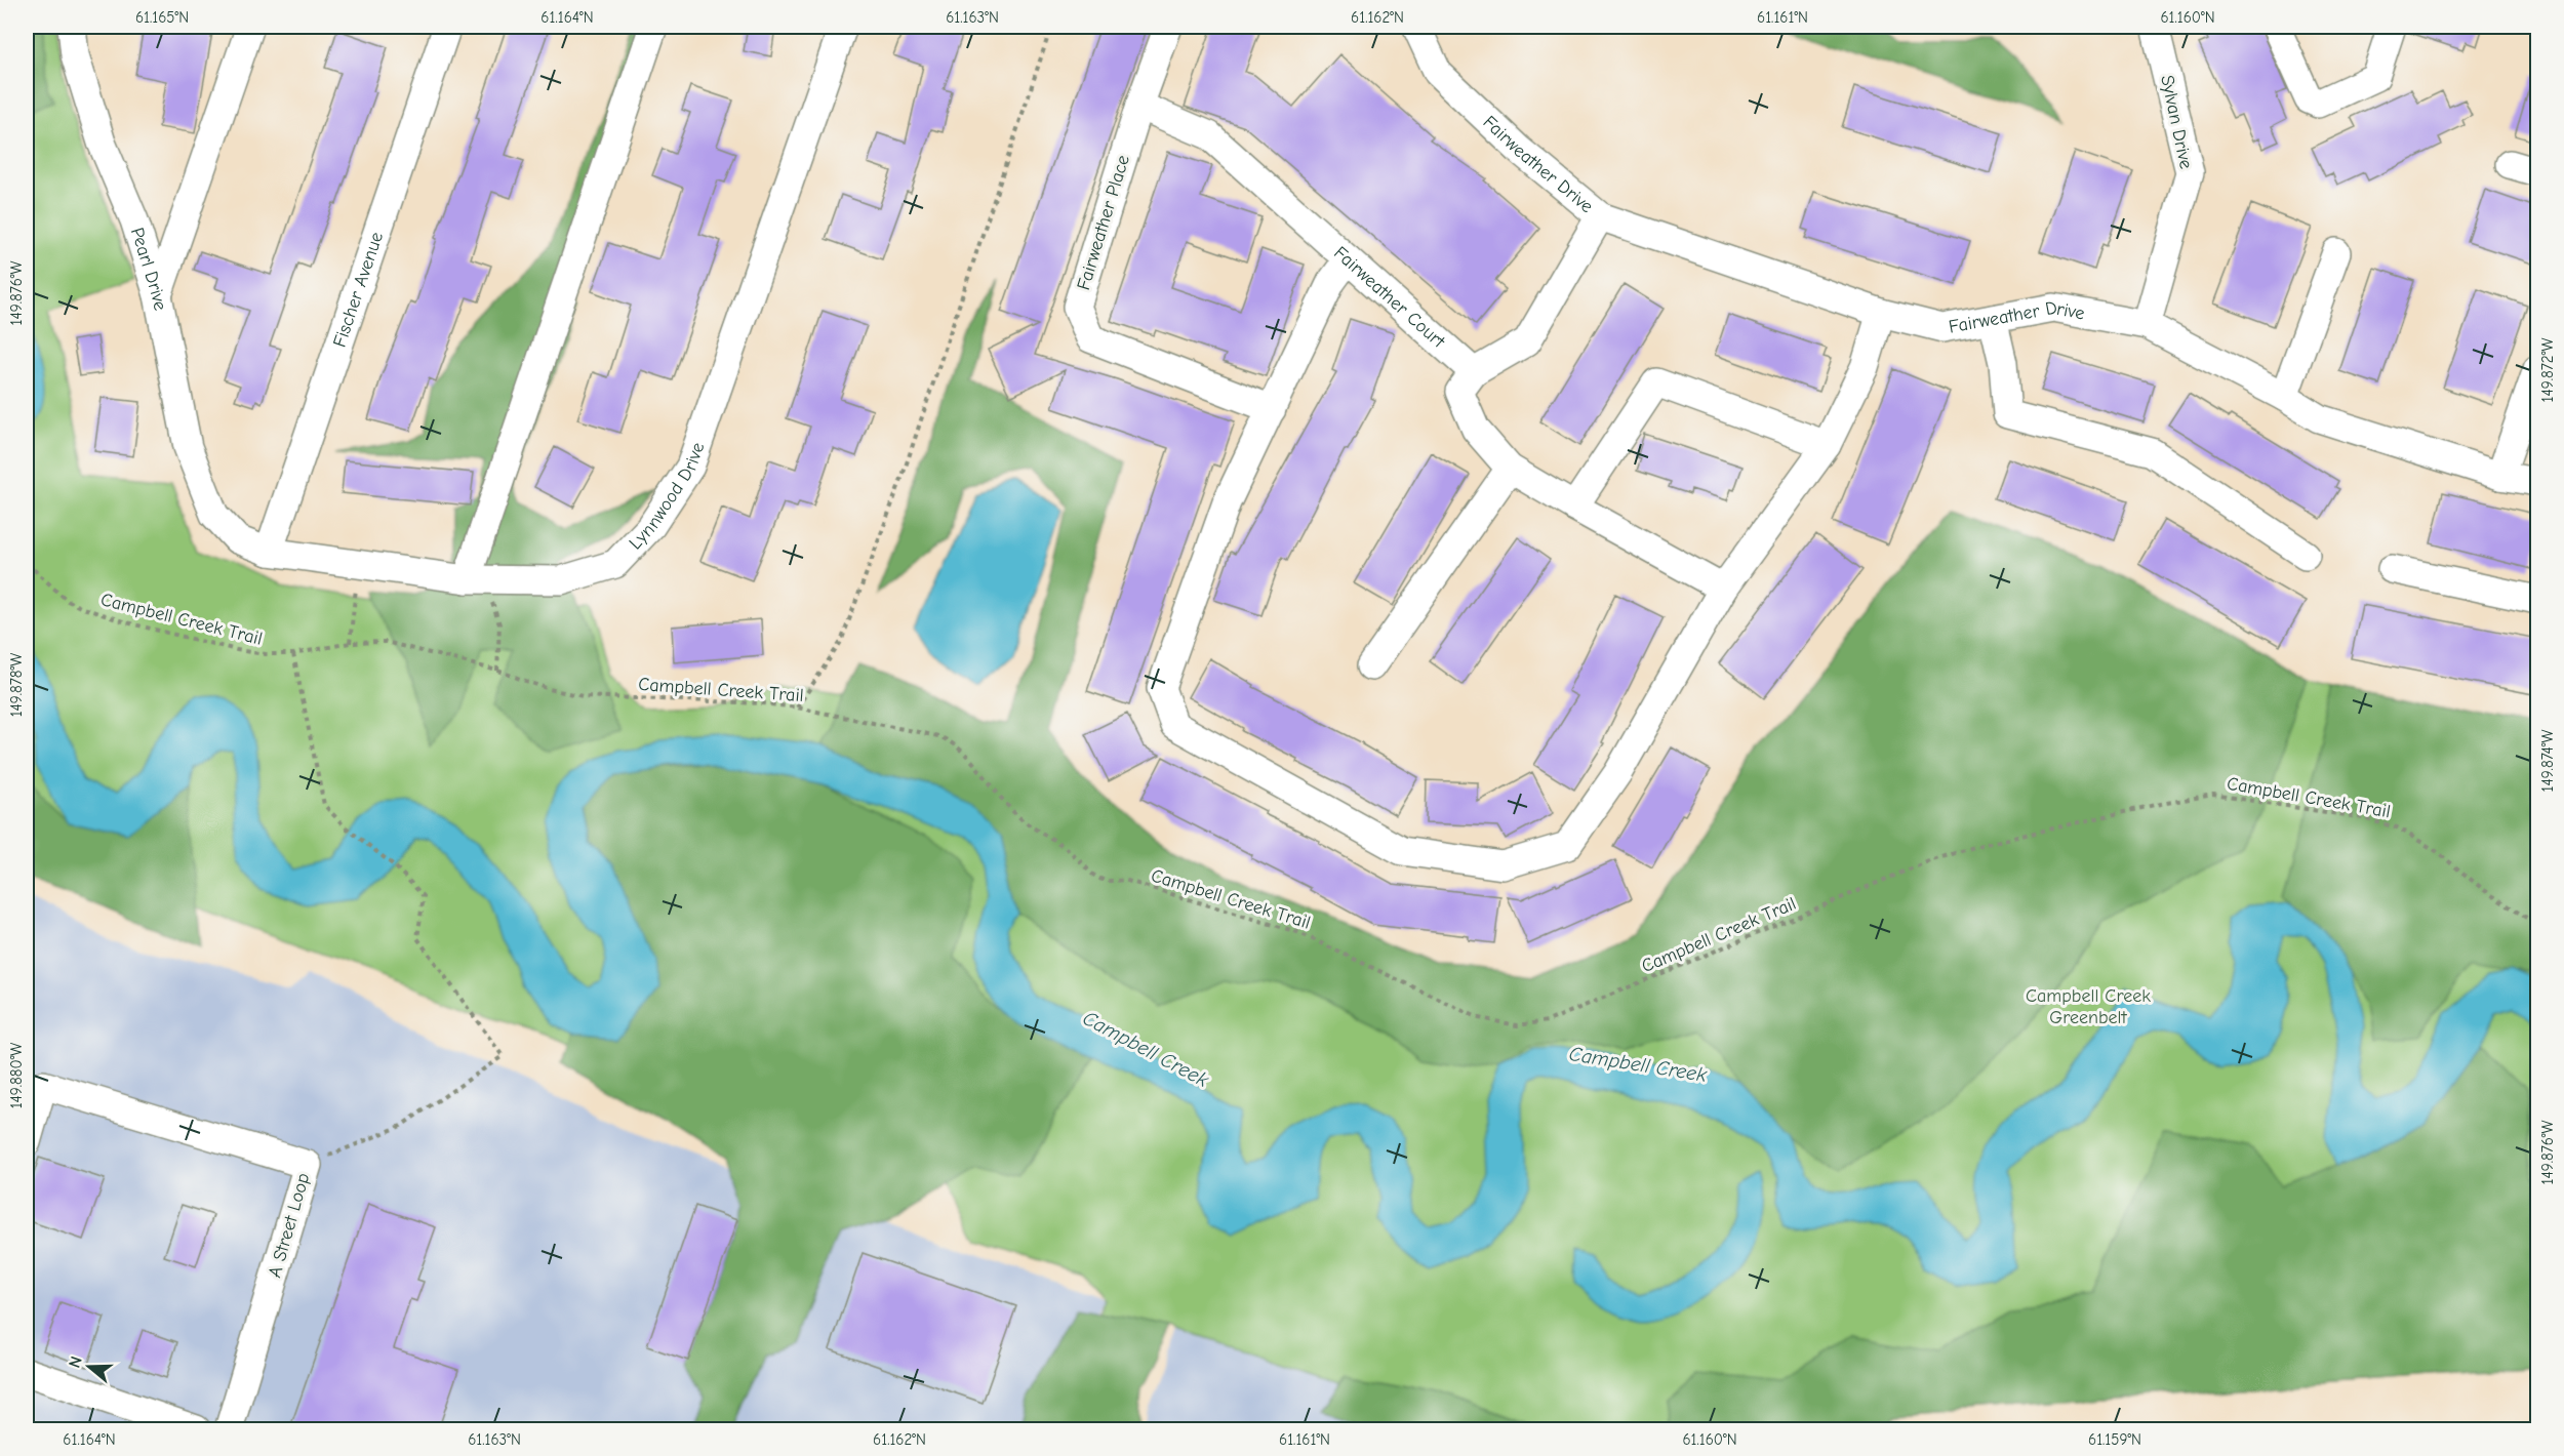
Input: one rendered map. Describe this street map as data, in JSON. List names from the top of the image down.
{
  "streets": {
    "street": [
      "Sylvan Drive",
      "Fairweather Drive",
      "Fairweather Place",
      "Pearl Drive",
      "Fischer Avenue",
      "Fairweather Court",
      "Lynnwood Drive",
      "A Street Loop"
    ],
    "path": ["Campbell Creek Trail"]
  },
  "crossings": [
    ["Sylvan Drive", "Fairweather Drive"],
    ["Fairweather Place", "Fairweather Court"],
    ["Pearl Drive", "Lynnwood Drive"],
    ["Fischer Avenue", "Lynnwood Drive"]
  ],
  "water": ["Campbell Creek"],
  "parks": ["Campbell Creek Greenbelt"],
  "north": "left",
  "coordinates": [
    "61.165°N",
    "61.164°N",
    "61.163°N",
    "61.162°N",
    "61.161°N",
    "61.160°N",
    "149.876°W",
    "149.872°W",
    "149.878°W",
    "149.874°W",
    "149.880°W",
    "61.159°N"
  ]
}
